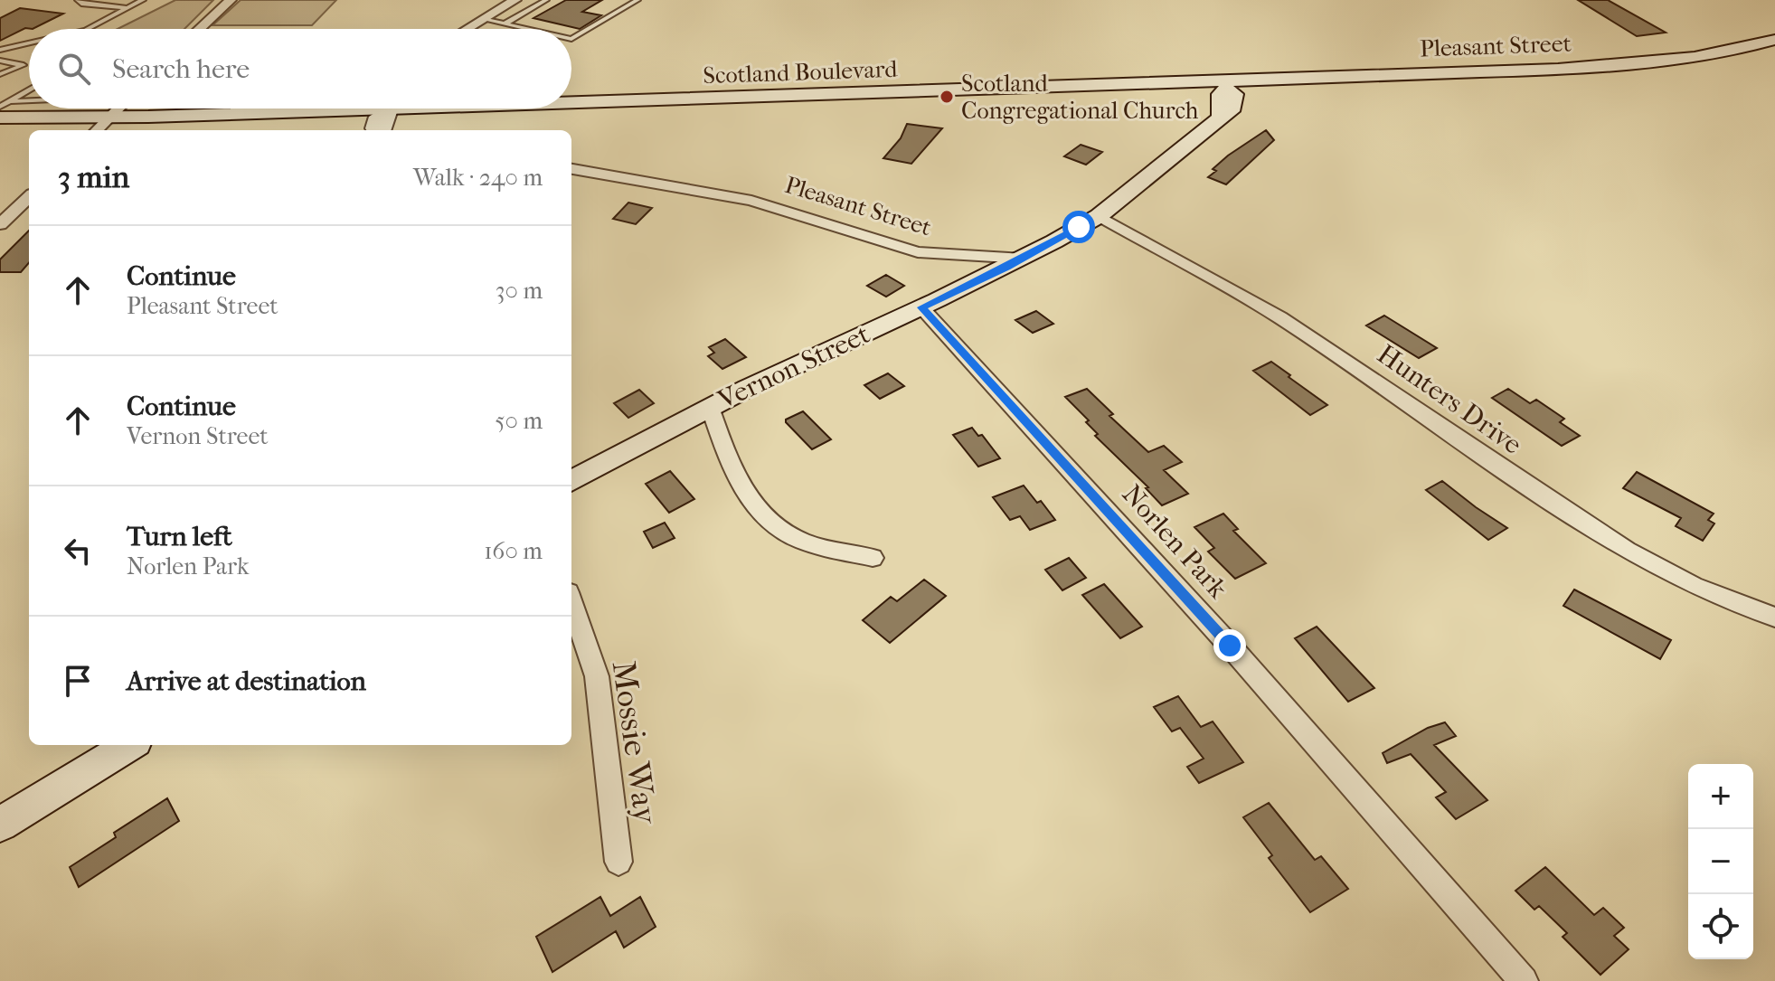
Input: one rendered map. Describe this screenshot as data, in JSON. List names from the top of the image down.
{
  "streets": {
    "main road": ["Pleasant Street", "Scotland Boulevard", "Vernon Street"],
    "street": ["Hunters Drive", "Norlen Park", "Mossie Way"]
  },
  "crossings": [
    ["Pleasant Street", "Scotland Boulevard"],
    ["Pleasant Street", "Vernon Street"],
    ["Vernon Street", "Norlen Park"]
  ],
  "places": ["Scotland Congregational Church"],
  "page": {
    "search": "Search here",
    "heading": ["3 min", "Walk · 240 m"],
    "list": [
      ["Continue", "Pleasant Street", "30 m"],
      ["Continue", "Vernon Street", "50 m"],
      ["Turn left", "Norlen Park", "160 m"],
      "Arrive at destination"
    ],
    "map_buttons": ["+", "−"]
  }
}
